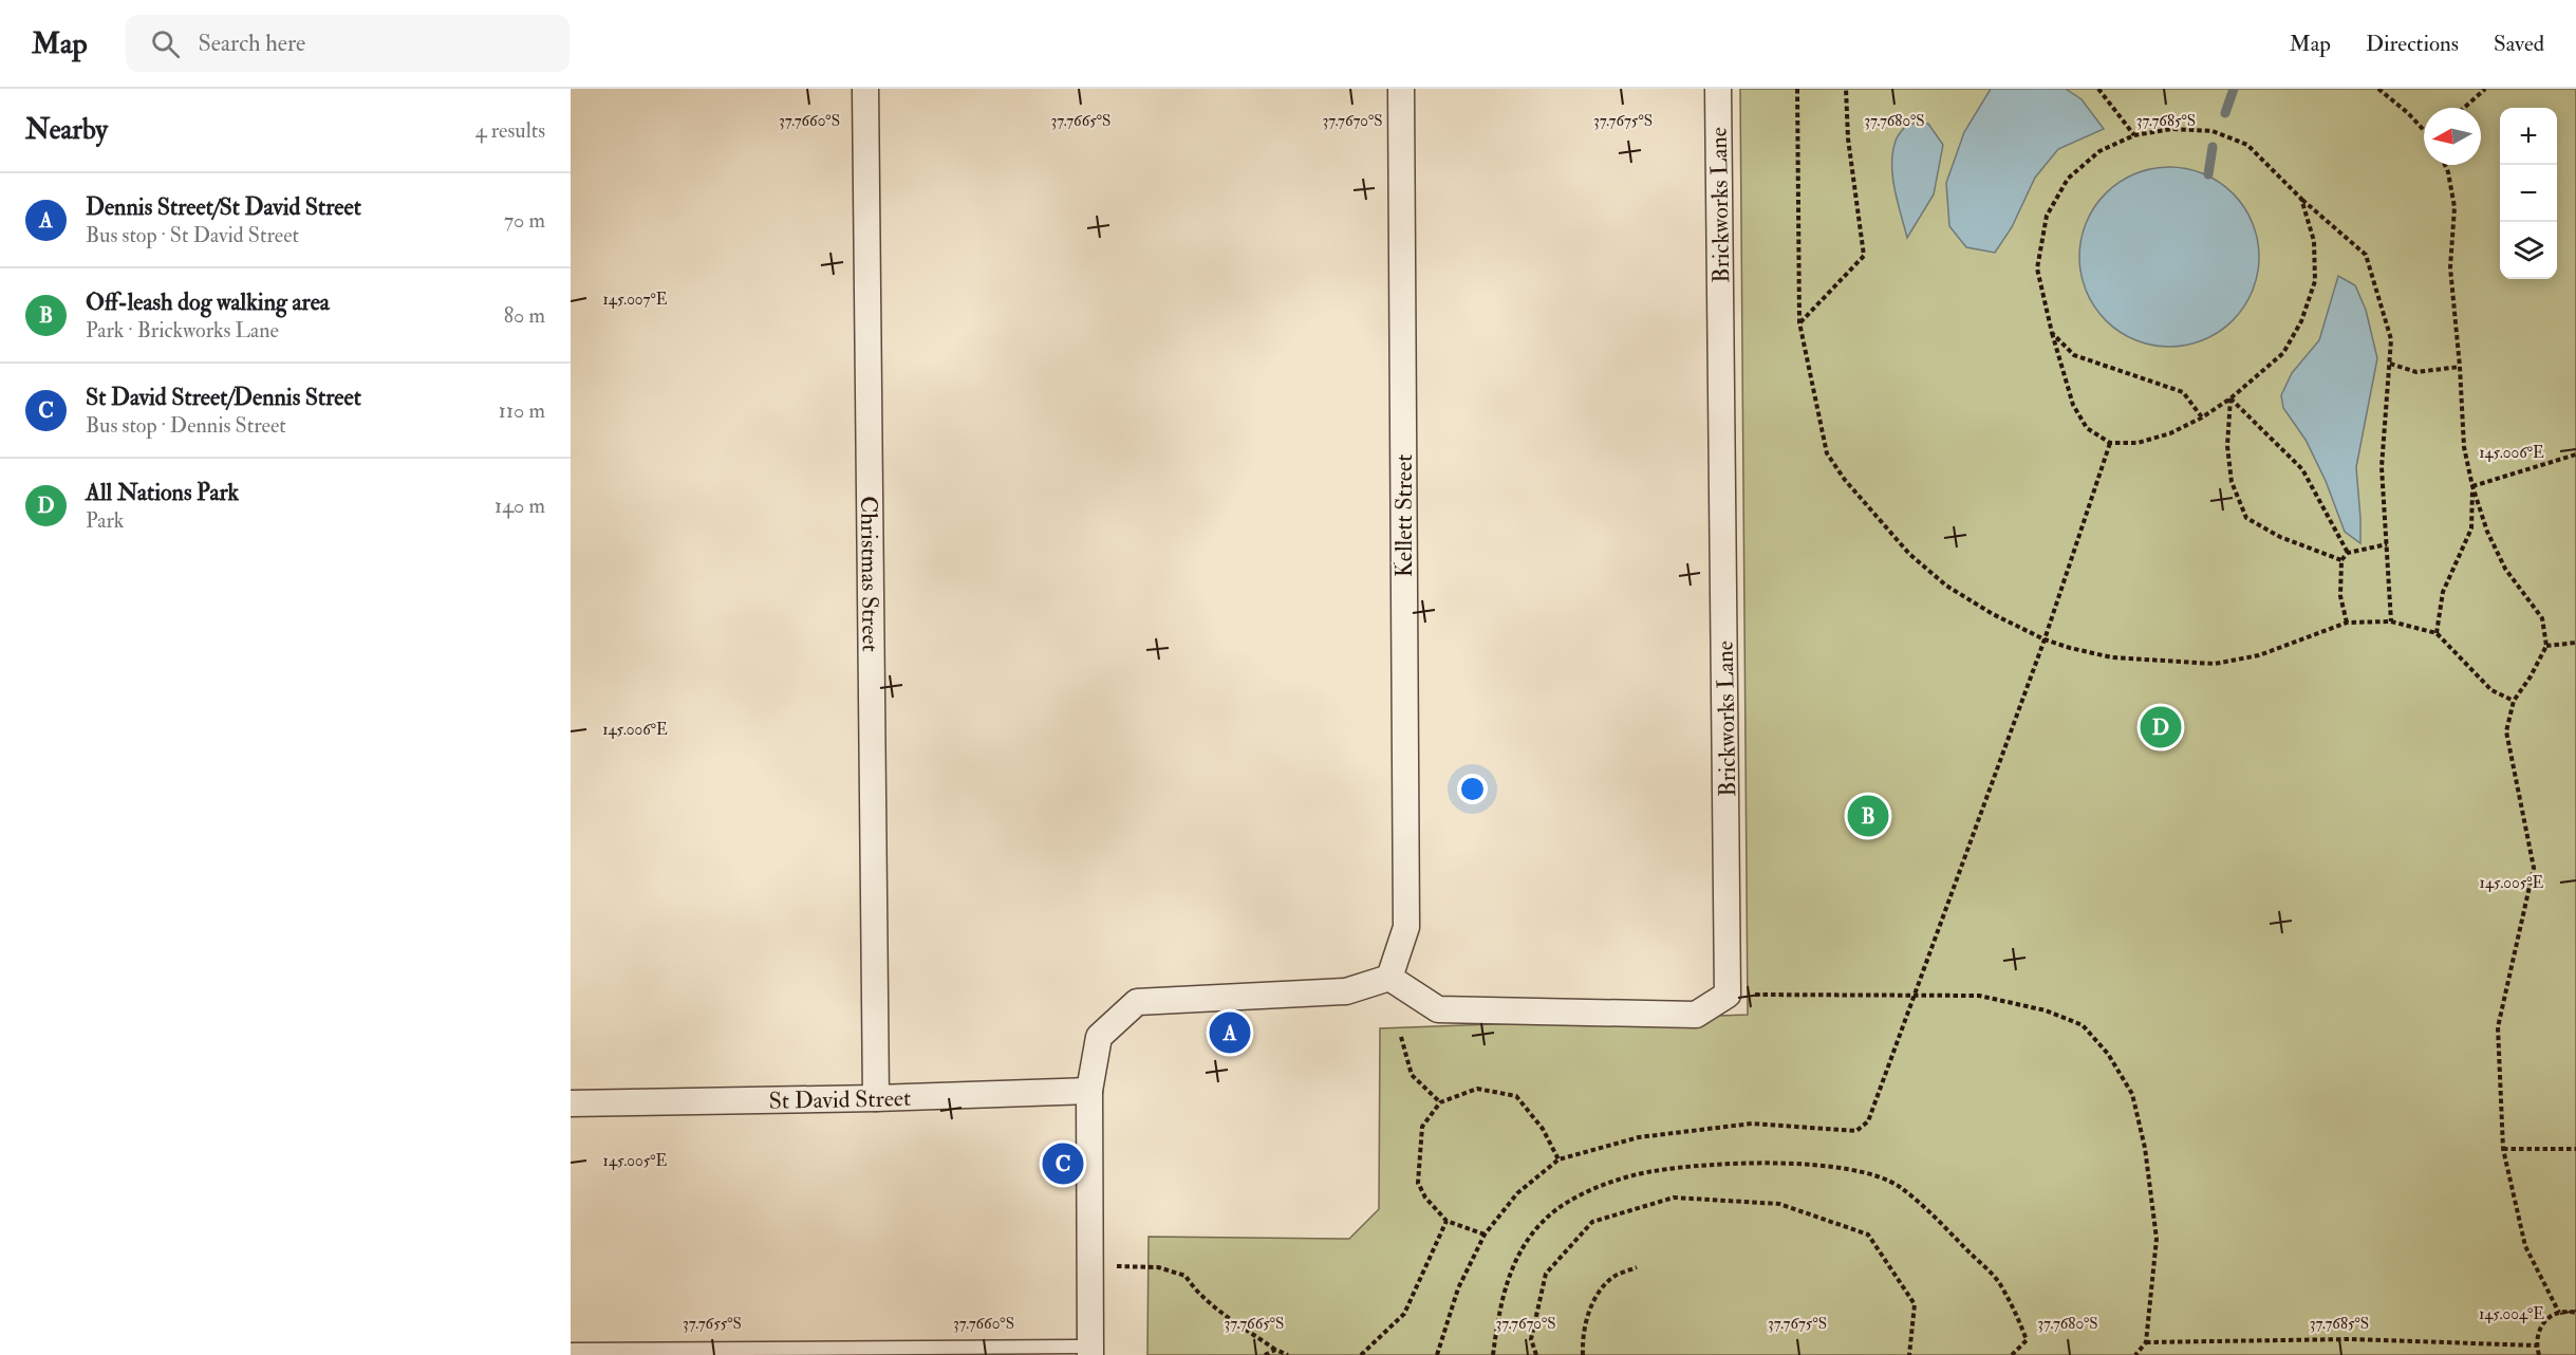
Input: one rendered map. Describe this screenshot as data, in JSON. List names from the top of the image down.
{
  "streets": {
    "street": [
      "Brickworks Lane",
      "Kellett Street",
      "Christmas Street",
      "St David Street"
    ]
  },
  "crossings": [
    ["Christmas Street", "St David Street"]
  ],
  "north": "left",
  "page": {
    "header": "Map",
    "search": "Search here",
    "nav": ["Map", "Directions", "Saved"],
    "heading": ["Nearby", "4 results"],
    "map_buttons": ["+", "−"],
    "list": [
      {
        "mark": "A",
        "name": "Dennis Street/St David Street",
        "note": "Bus stop · St David Street",
        "value": "70 m"
      },
      {
        "mark": "B",
        "name": "Off-leash dog walking area",
        "note": "Park · Brickworks Lane",
        "value": "80 m"
      },
      {
        "mark": "C",
        "name": "St David Street/Dennis Street",
        "note": "Bus stop · Dennis Street",
        "value": "110 m"
      },
      {
        "mark": "D",
        "name": "All Nations Park",
        "note": "Park",
        "value": "140 m"
      }
    ],
    "pins": [
      "D",
      "B",
      "A",
      "C"
    ]
  },
  "coordinates": [
    "37.7660°S",
    "37.7665°S",
    "37.7670°S",
    "37.7675°S",
    "37.7680°S",
    "37.7685°S",
    "145.007°E",
    "145.006°E",
    "145.005°E",
    "145.004°E",
    "37.7655°S"
  ]
}
